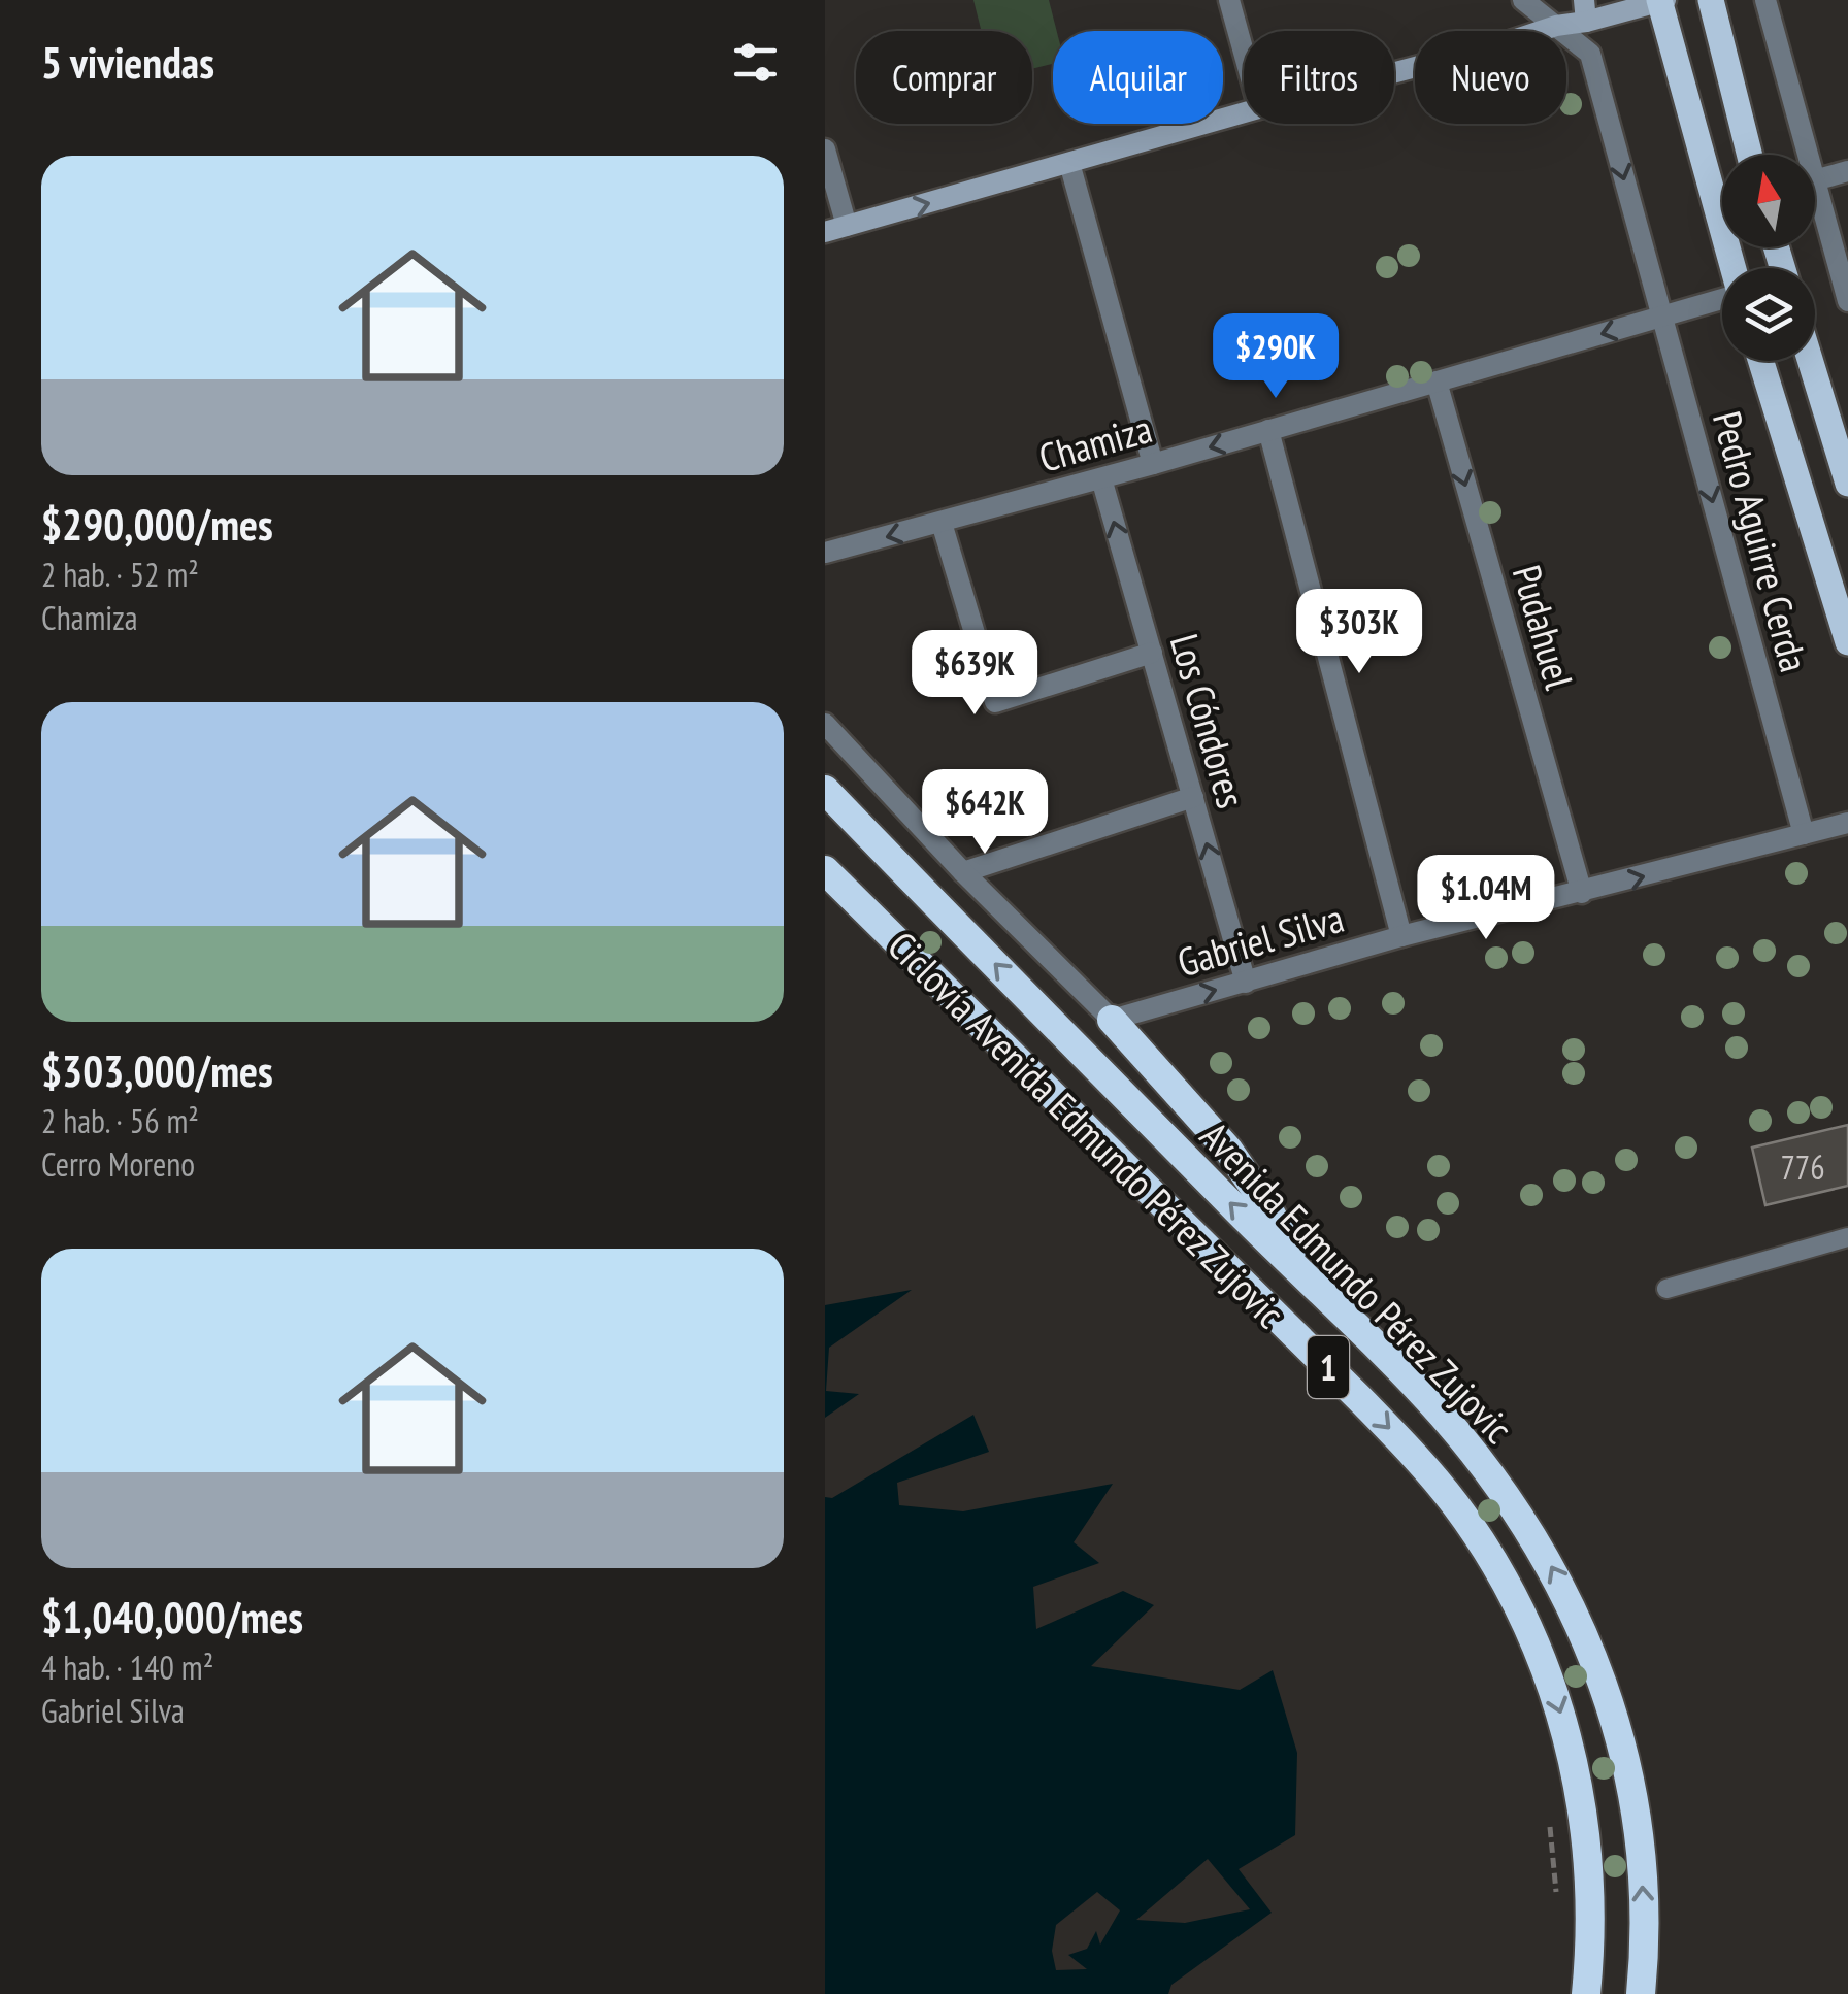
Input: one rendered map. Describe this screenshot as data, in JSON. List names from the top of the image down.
{
  "streets": {
    "highway": ["Avenida Edmundo Pérez Zujovic", "1"],
    "street": [
      "Chamiza",
      "Pedro Aguirre Cerda",
      "Pudahuel",
      "Los Cóndores",
      "Gabriel Silva"
    ]
  },
  "crossings": [
    ["Chamiza", "Pedro Aguirre Cerda"],
    ["Chamiza", "Pudahuel"],
    ["Chamiza", "Los Cóndores"],
    ["Pedro Aguirre Cerda", "Gabriel Silva"],
    ["Pudahuel", "Gabriel Silva"],
    ["Los Cóndores", "Gabriel Silva"]
  ],
  "one_way": ["Chamiza", "Gabriel Silva"],
  "house_numbers": ["776"],
  "north": "top",
  "page": {
    "heading": "5 viviendas",
    "chip": [
      "Comprar",
      "Alquilar",
      "Filtros",
      "Nuevo"
    ],
    "list": [
      {
        "name": "$290,000/mes",
        "note": "2 hab. · 52 m² · Chamiza"
      },
      {
        "name": "$303,000/mes",
        "note": "2 hab. · 56 m² · Cerro Moreno"
      },
      {
        "name": "$1,040,000/mes",
        "note": "4 hab. · 140 m² · Gabriel Silva"
      }
    ],
    "price": [
      "$290K",
      "$303K",
      "$639K",
      "$642K",
      "$1.04M"
    ]
  }
}
